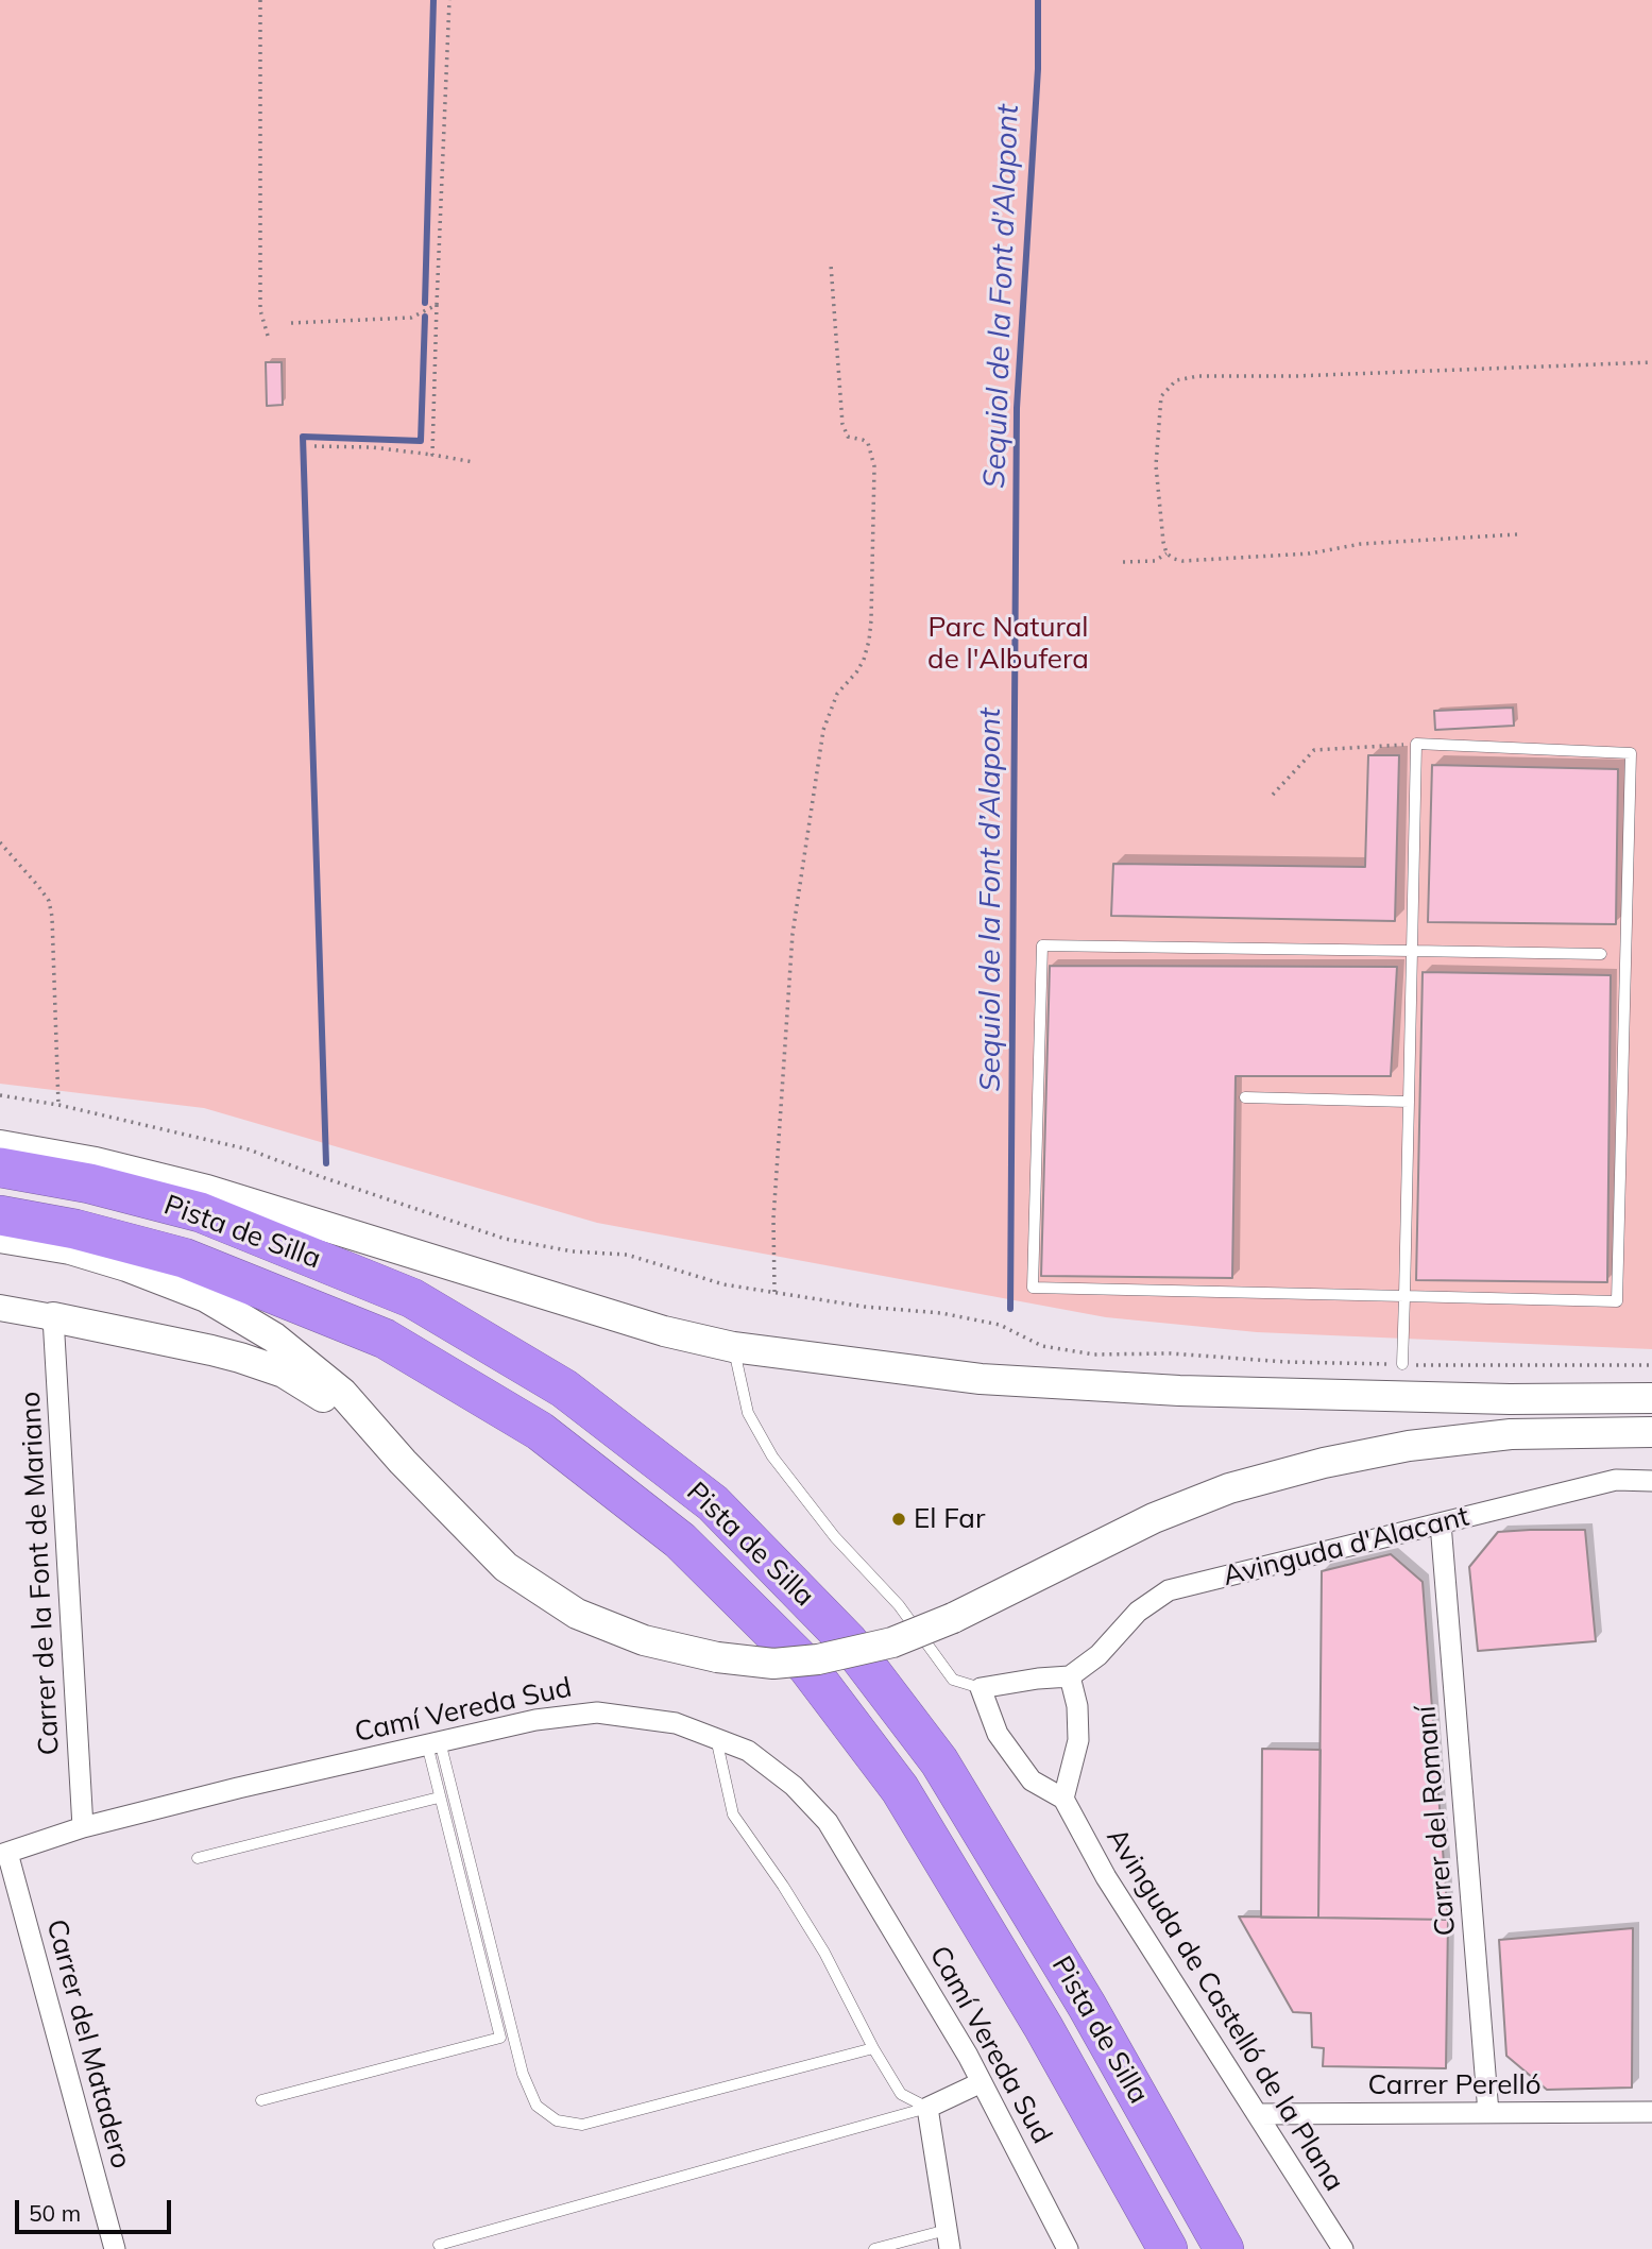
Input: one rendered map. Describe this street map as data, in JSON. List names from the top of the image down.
{
  "streets": {
    "highway": ["Pista de Silla"],
    "street": [
      "Avinguda d'Alacant",
      "Carrer de la Font de Mariano",
      "Camí Vereda Sud",
      "Carrer del Romaní",
      "Avinguda de Castelló de la Plana",
      "Carrer del Matadero",
      "Carrer Perelló"
    ]
  },
  "crossings": [
    ["Avinguda d'Alacant", "Carrer del Romaní"],
    ["Carrer de la Font de Mariano", "Camí Vereda Sud"],
    ["Camí Vereda Sud", "Carrer del Matadero"],
    ["Carrer del Romaní", "Carrer Perelló"],
    ["Avinguda de Castelló de la Plana", "Carrer Perelló"]
  ],
  "water": ["Sequiol de la Font d’Alapont"],
  "parks": ["Parc Natural de l'Albufera"],
  "places": ["El Far"],
  "scale_bar": "50 m"
}
